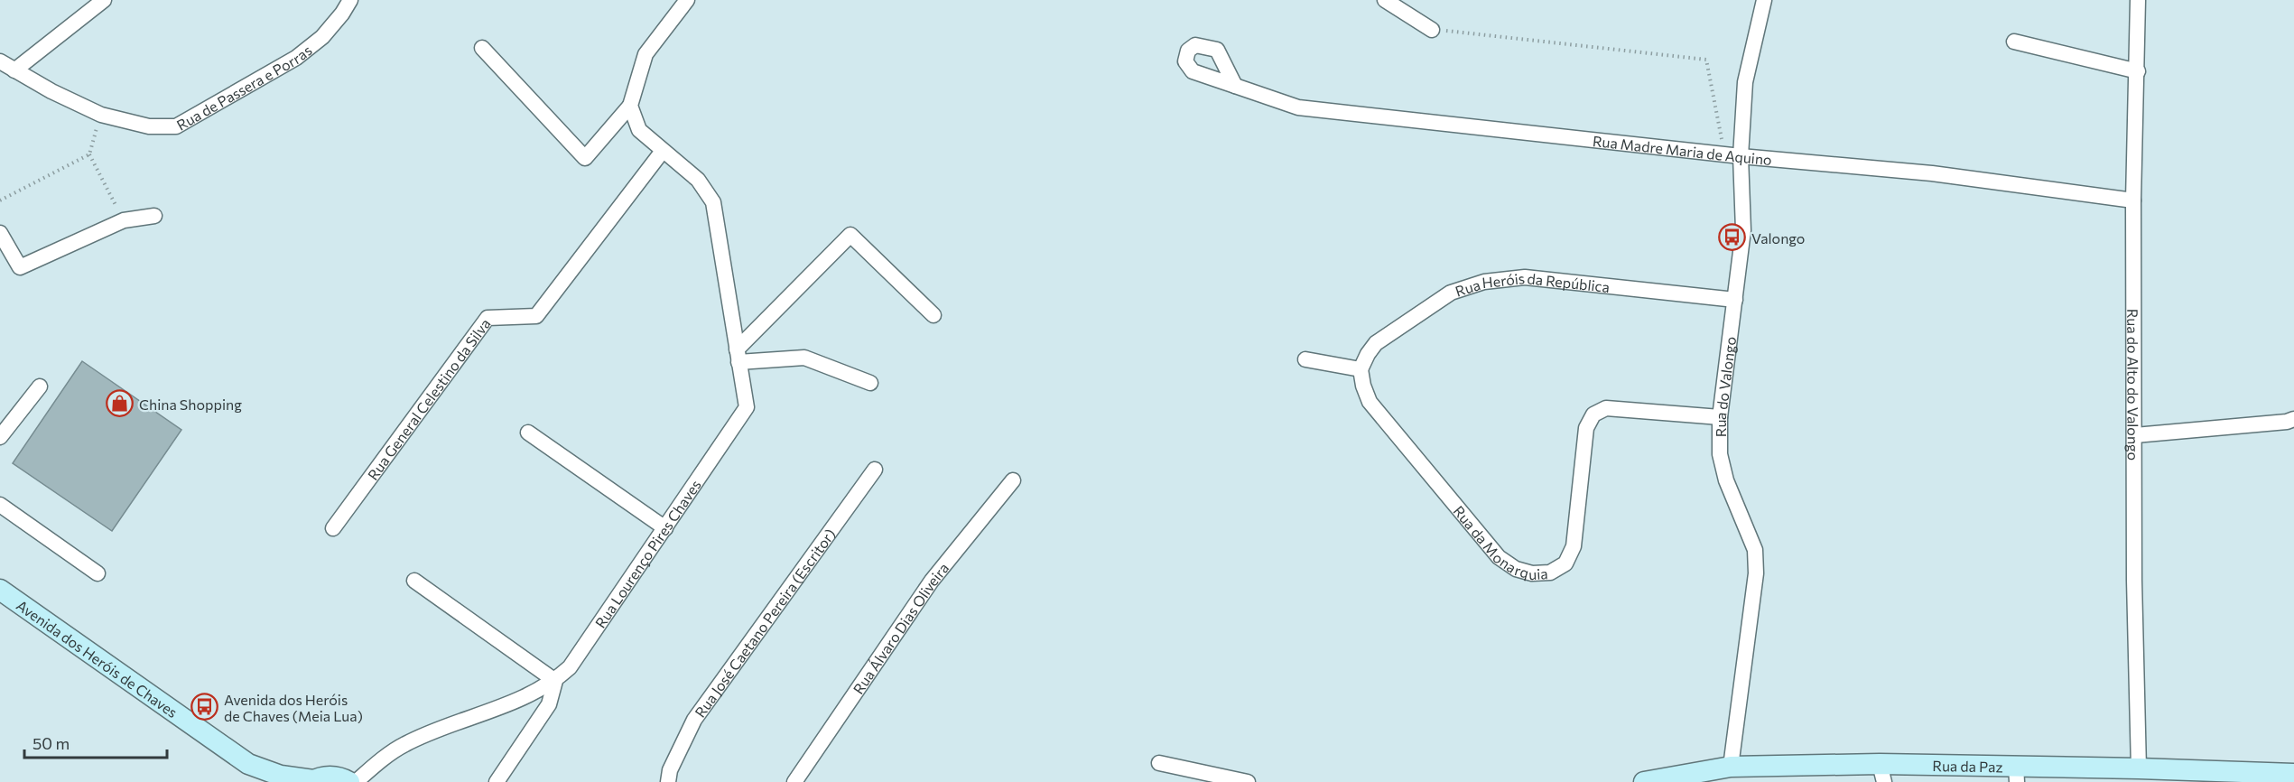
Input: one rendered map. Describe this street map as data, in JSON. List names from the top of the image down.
{
  "streets": {
    "main road": ["Avenida dos Heróis de Chaves", "Rua da Paz"],
    "street": [
      "Rua de Passera e Porras",
      "Rua Madre Maria de Aquino",
      "Rua Heróis da República",
      "Rua do Alto do Valongo",
      "Rua do Valongo",
      "Rua General Celestino da Silva",
      "Rua da Monarquia",
      "Rua Lourenço Pires Chaves",
      "Rua José Caetano Pereira (Escritor)",
      "Rua Álvaro Dias Oliveira"
    ]
  },
  "crossings": [
    ["Rua Madre Maria de Aquino", "Rua do Alto do Valongo"],
    ["Rua Madre Maria de Aquino", "Rua do Valongo"],
    ["Rua Heróis da República", "Rua do Valongo"],
    ["Rua Heróis da República", "Rua da Monarquia"],
    ["Rua do Alto do Valongo", "Rua da Paz"],
    ["Rua do Valongo", "Rua da Monarquia"],
    ["Rua do Valongo", "Rua da Paz"],
    ["Rua General Celestino da Silva", "Rua Lourenço Pires Chaves"]
  ],
  "places": {
    "bus stop": ["Valongo", "Avenida dos Heróis de Chaves (Meia Lua)"],
    "shop": ["China Shopping"]
  },
  "scale_bar": "50 m"
}
